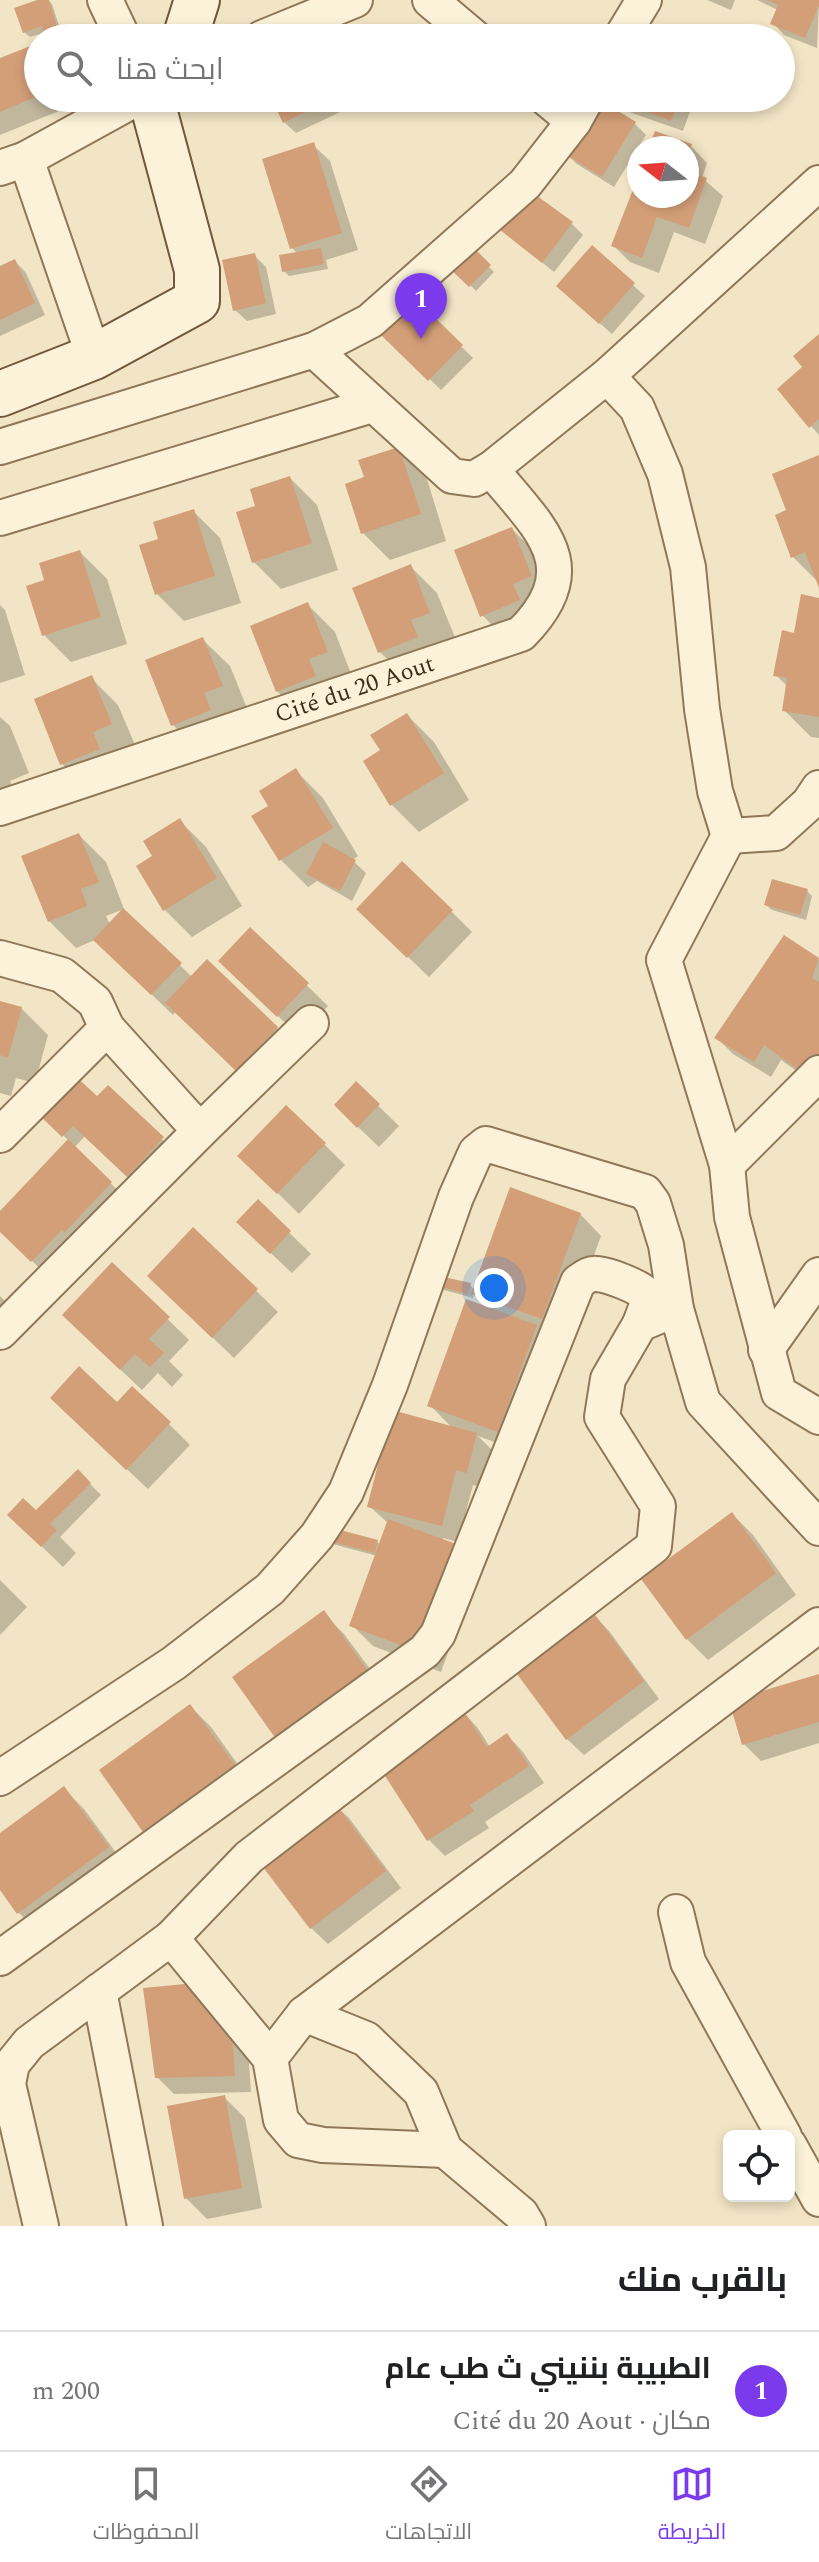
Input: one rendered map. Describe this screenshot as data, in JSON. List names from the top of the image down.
{
  "streets": {
    "street": ["Cité du 20 Aout"]
  },
  "north": "left",
  "page": {
    "search": "ابحث هنا",
    "pins": "1",
    "heading": "بالقرب منك",
    "list": [
      {
        "mark": "1",
        "name": "الطبيبة بننيني ث طب عام",
        "note": "مكان · Cité du 20 Aout",
        "value": "200 m"
      }
    ],
    "nav": ["الخريطة", "الاتجاهات", "المحفوظات"]
  }
}
